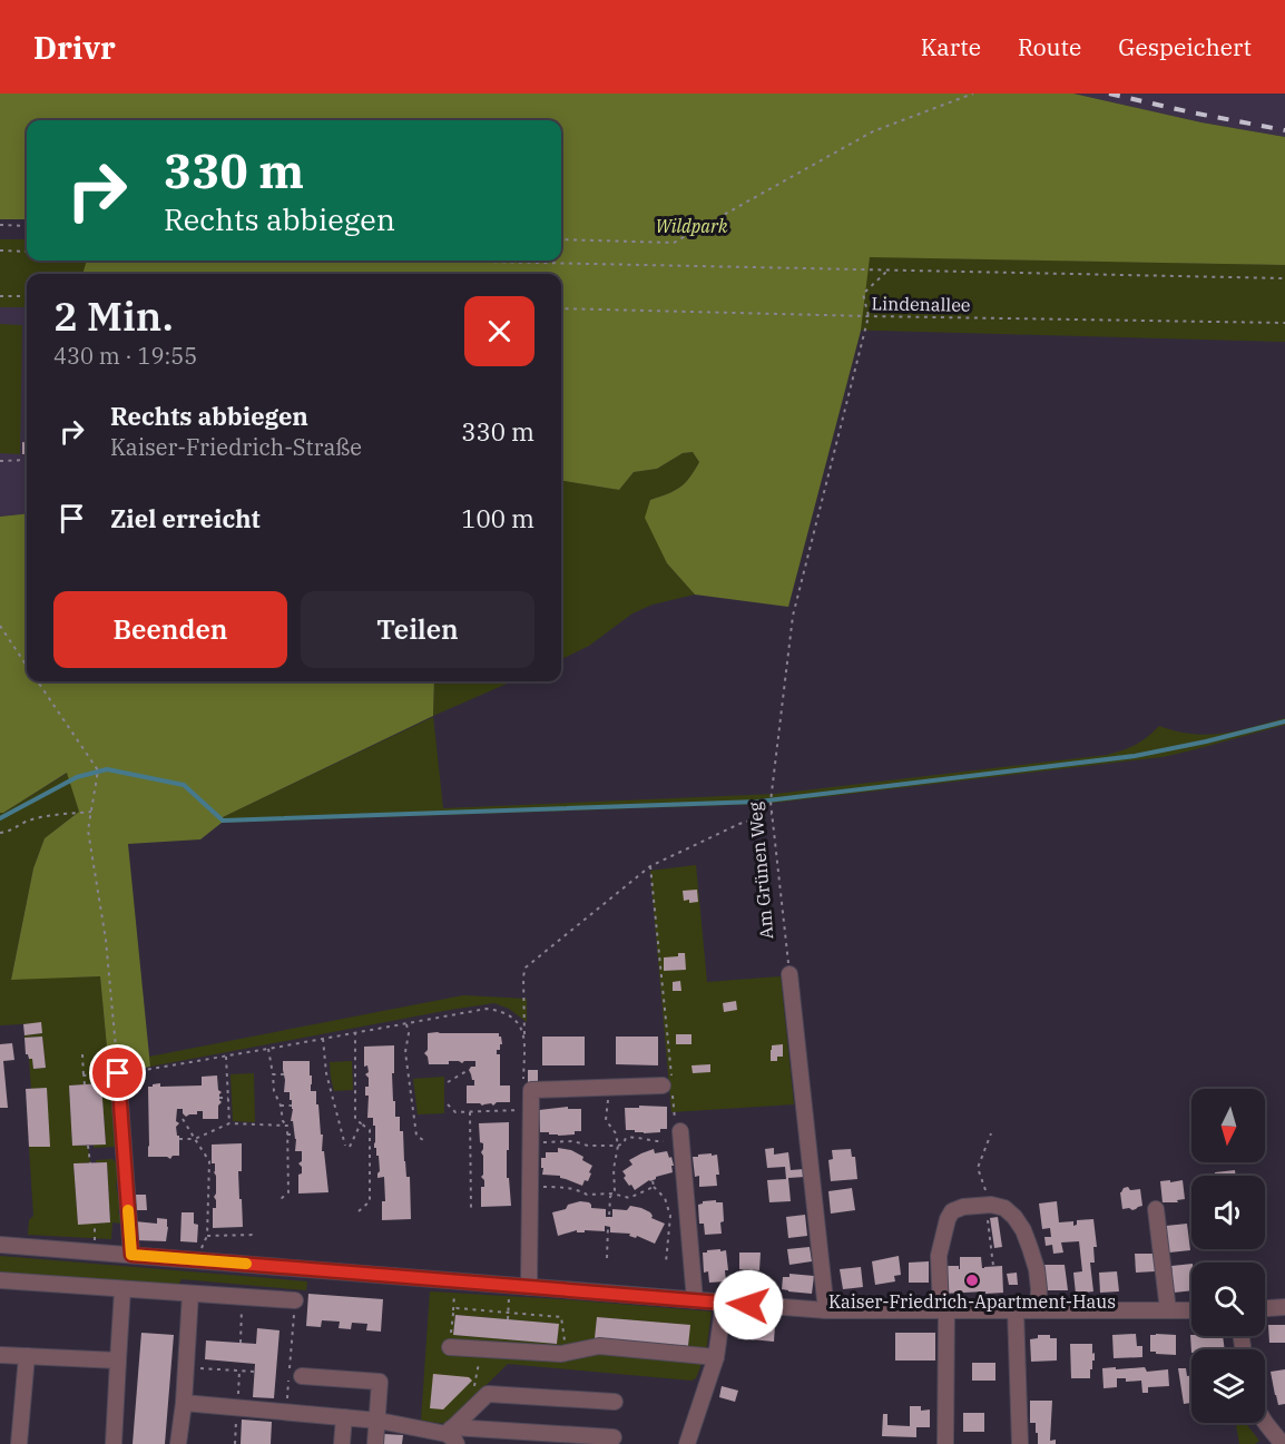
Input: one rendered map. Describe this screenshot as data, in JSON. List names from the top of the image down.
{
  "streets": {
    "path": ["Lindenallee", "Am Grünen Weg"]
  },
  "crossings": [
    ["Lindenallee", "Am Grünen Weg"]
  ],
  "parks": ["Wildpark"],
  "places": ["Kaiser-Friedrich-Apartment-Haus"],
  "north": "bottom",
  "page": {
    "header": "Drivr",
    "nav": ["Karte", "Route", "Gespeichert"],
    "turn": ["330 m", "Rechts abbiegen"],
    "heading": ["2 Min.", "430 m · 19:55"],
    "list": [
      {
        "name": "Rechts abbiegen",
        "note": "Kaiser-Friedrich-Straße",
        "value": "330 m"
      },
      {
        "name": "Ziel erreicht",
        "value": "100 m"
      }
    ],
    "buttons": ["Beenden", "Teilen"]
  }
}
